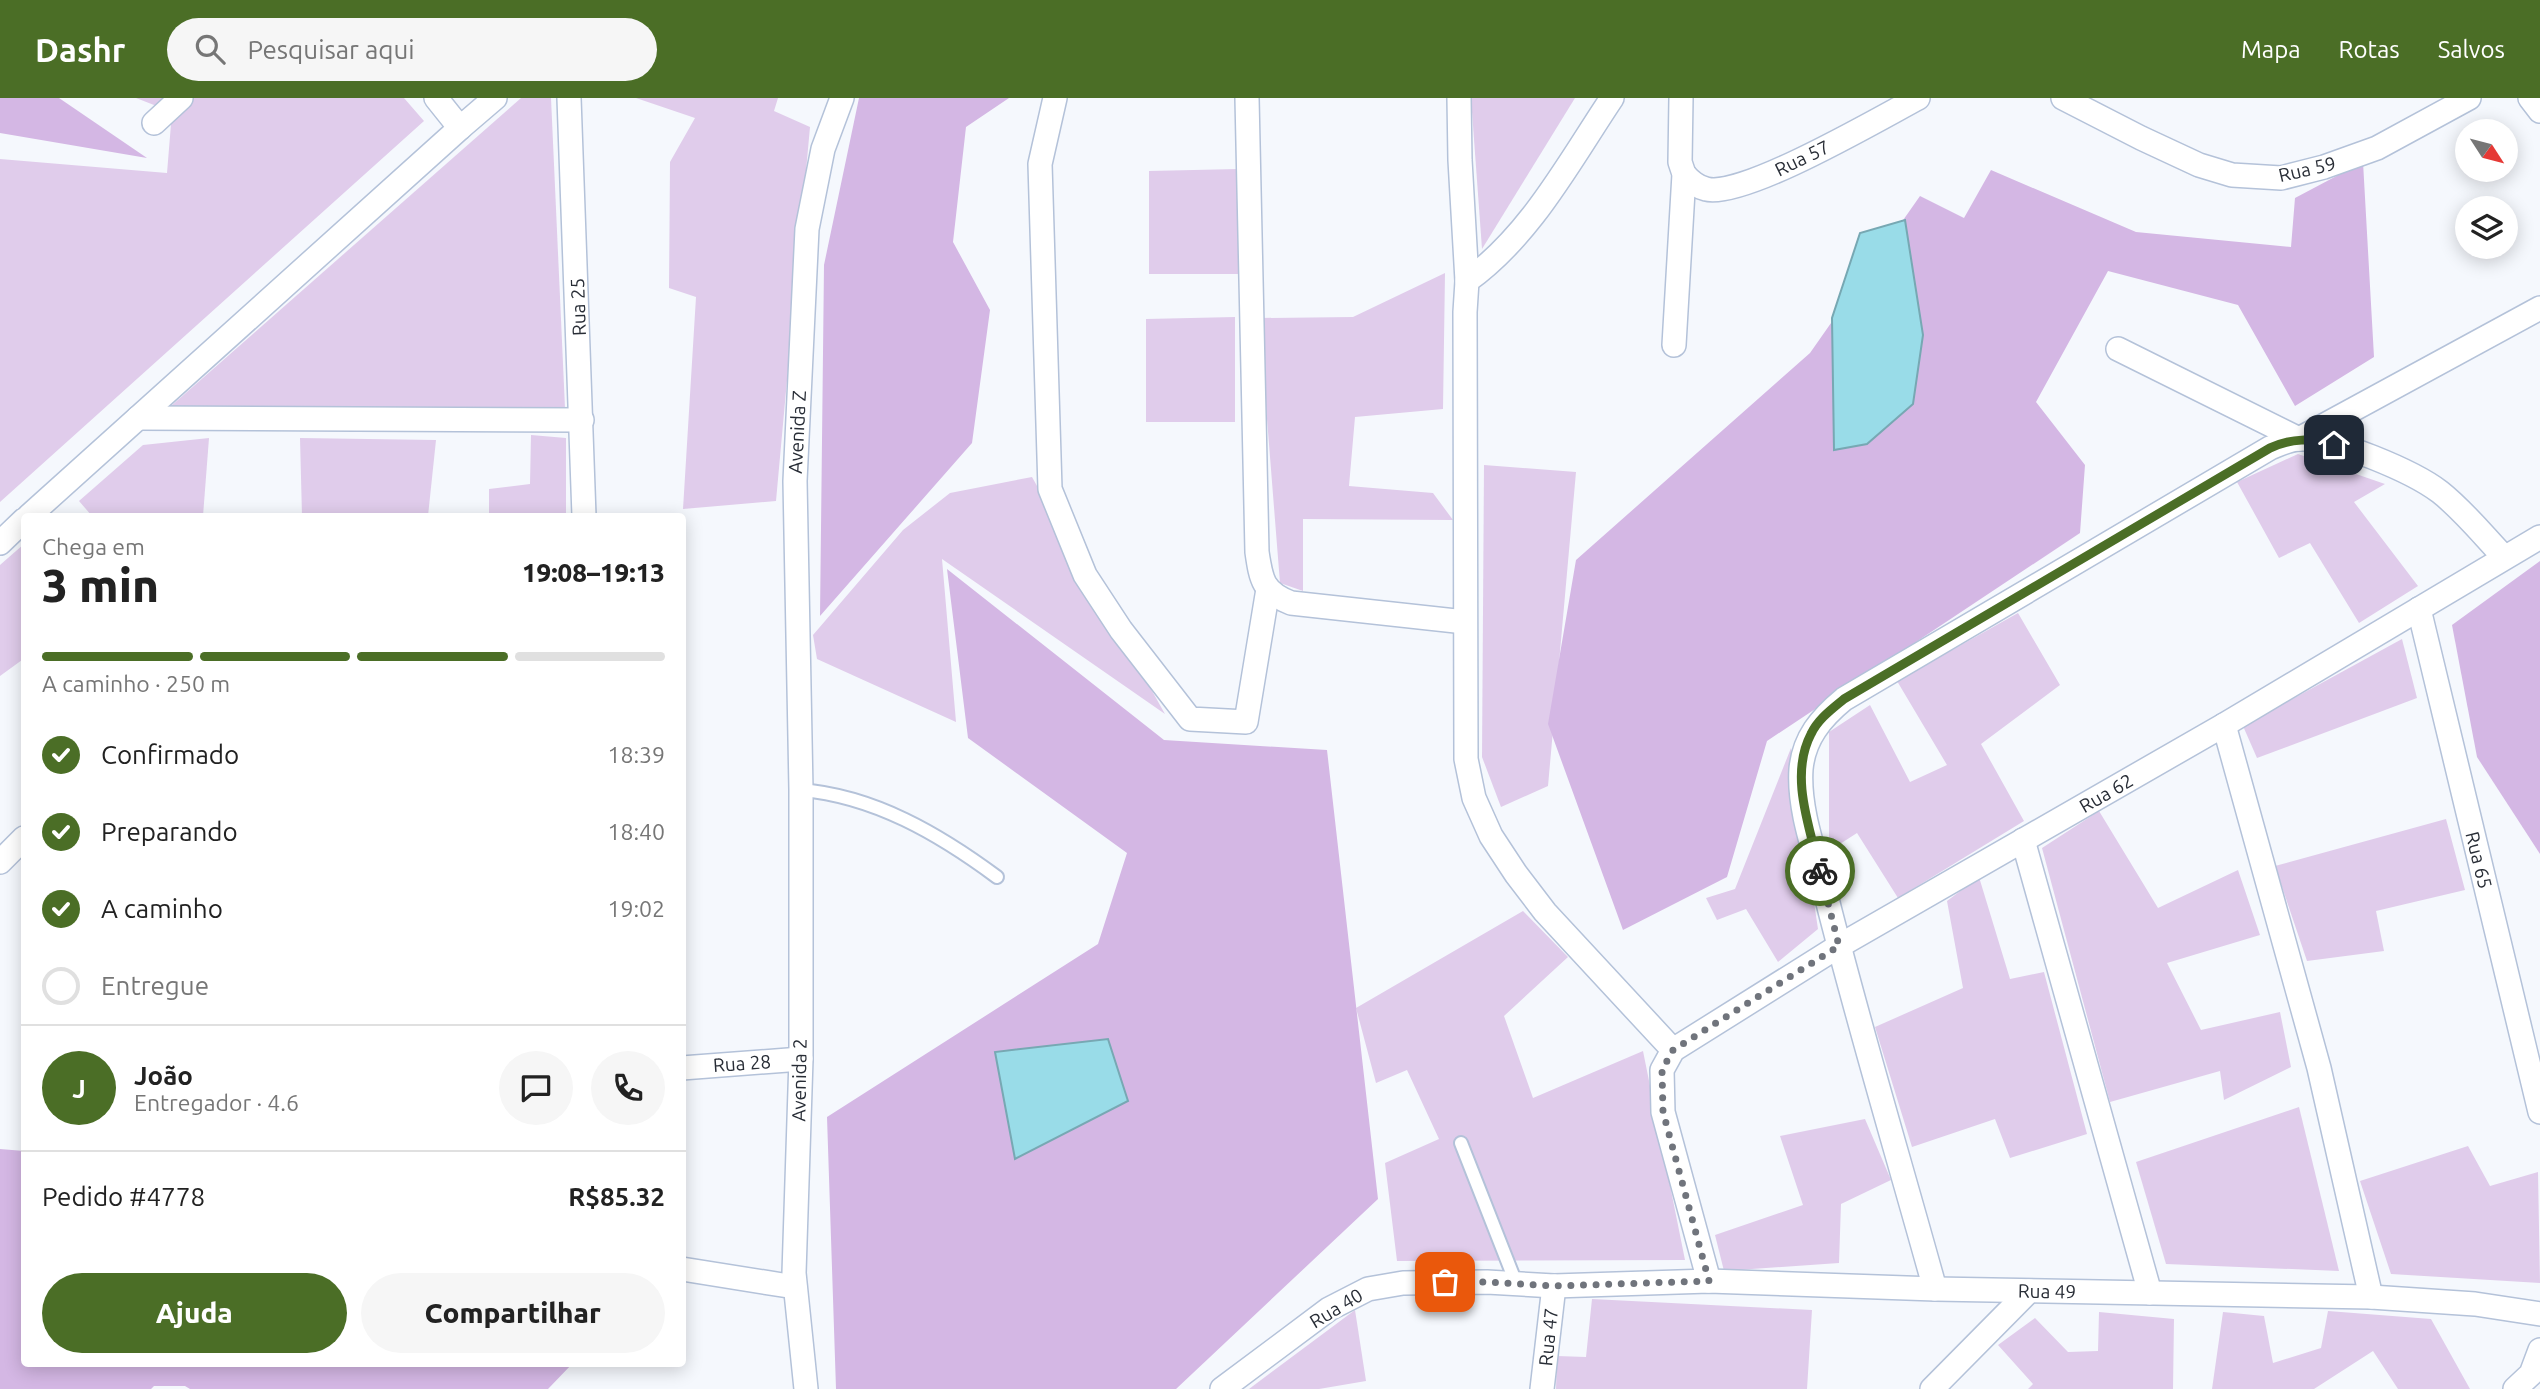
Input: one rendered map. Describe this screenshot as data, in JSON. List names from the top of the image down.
{
  "streets": {
    "street": [
      "Rua 57",
      "Rua 59",
      "Rua 25",
      "Avenida Z",
      "Rua 62",
      "Rua 65",
      "Rua 28",
      "Avenida 2",
      "Rua 49",
      "Rua 40",
      "Rua 47"
    ]
  },
  "crossings": [
    ["Avenida Z", "Avenida 2"],
    ["Rua 62", "Rua 65"],
    ["Rua 28", "Avenida 2"],
    ["Rua 49", "Rua 40"],
    ["Rua 49", "Rua 47"],
    ["Rua 40", "Rua 47"]
  ],
  "north": "bottom right",
  "page": {
    "header": "Dashr",
    "search": "Pesquisar aqui",
    "nav": ["Mapa", "Rotas", "Salvos"],
    "heading": ["3 min", "Chega em", "19:08–19:13"],
    "panel": [
      "João",
      "Entregador · 4.6",
      "Pedido #4778",
      "R$85.32"
    ],
    "bar": "A caminho · 250 m",
    "list": [
      ["Confirmado", "18:39"],
      ["Preparando", "18:40"],
      ["A caminho", "19:02"],
      "Entregue"
    ],
    "round": "J",
    "buttons": ["Ajuda", "Compartilhar"]
  }
}
